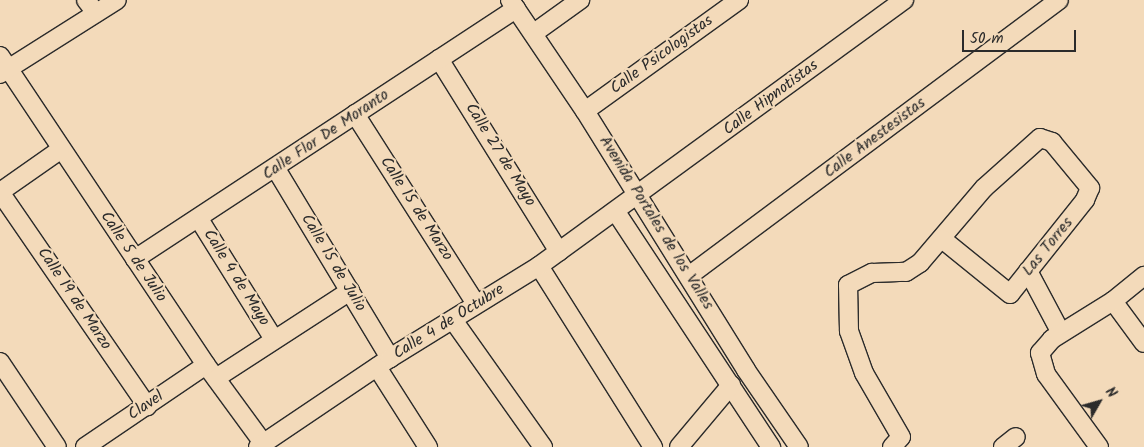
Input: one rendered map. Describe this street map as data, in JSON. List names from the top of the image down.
{
  "streets": {
    "street": [
      "Calle Psicologistas",
      "Calle Hipnotistas",
      "Calle Flor De Moranto",
      "Calle Anestesistas",
      "Calle 27 de Mayo",
      "Calle 15 de Marzo",
      "Avenida Portales de los Valles",
      "Las Torres",
      "Calle 5 de Julio",
      "Calle 15 de Julio",
      "Calle 4 de Mayo",
      "Calle 19 de Marzo",
      "Calle 4 de Octubre",
      "Clavel"
    ]
  },
  "crossings": [
    ["Calle Psicologistas", "Avenida Portales de los Valles"],
    ["Calle Hipnotistas", "Avenida Portales de los Valles"],
    ["Calle Hipnotistas", "Calle 4 de Octubre"],
    ["Calle Flor De Moranto", "Calle 27 de Mayo"],
    ["Calle Flor De Moranto", "Calle 15 de Marzo"],
    ["Calle Flor De Moranto", "Avenida Portales de los Valles"],
    ["Calle Flor De Moranto", "Calle 5 de Julio"],
    ["Calle Flor De Moranto", "Calle 15 de Julio"],
    ["Calle Flor De Moranto", "Calle 4 de Mayo"],
    ["Calle Anestesistas", "Avenida Portales de los Valles"],
    ["Calle 27 de Mayo", "Calle 4 de Octubre"],
    ["Calle 15 de Marzo", "Calle 4 de Octubre"],
    ["Avenida Portales de los Valles", "Calle 4 de Octubre"],
    ["Calle 5 de Julio", "Calle 4 de Octubre"],
    ["Calle 5 de Julio", "Clavel"],
    ["Calle 15 de Julio", "Calle 4 de Octubre"],
    ["Calle 15 de Julio", "Clavel"],
    ["Calle 4 de Mayo", "Clavel"],
    ["Calle 19 de Marzo", "Clavel"]
  ],
  "scale_bar": "50 m",
  "north": "top right"
}
